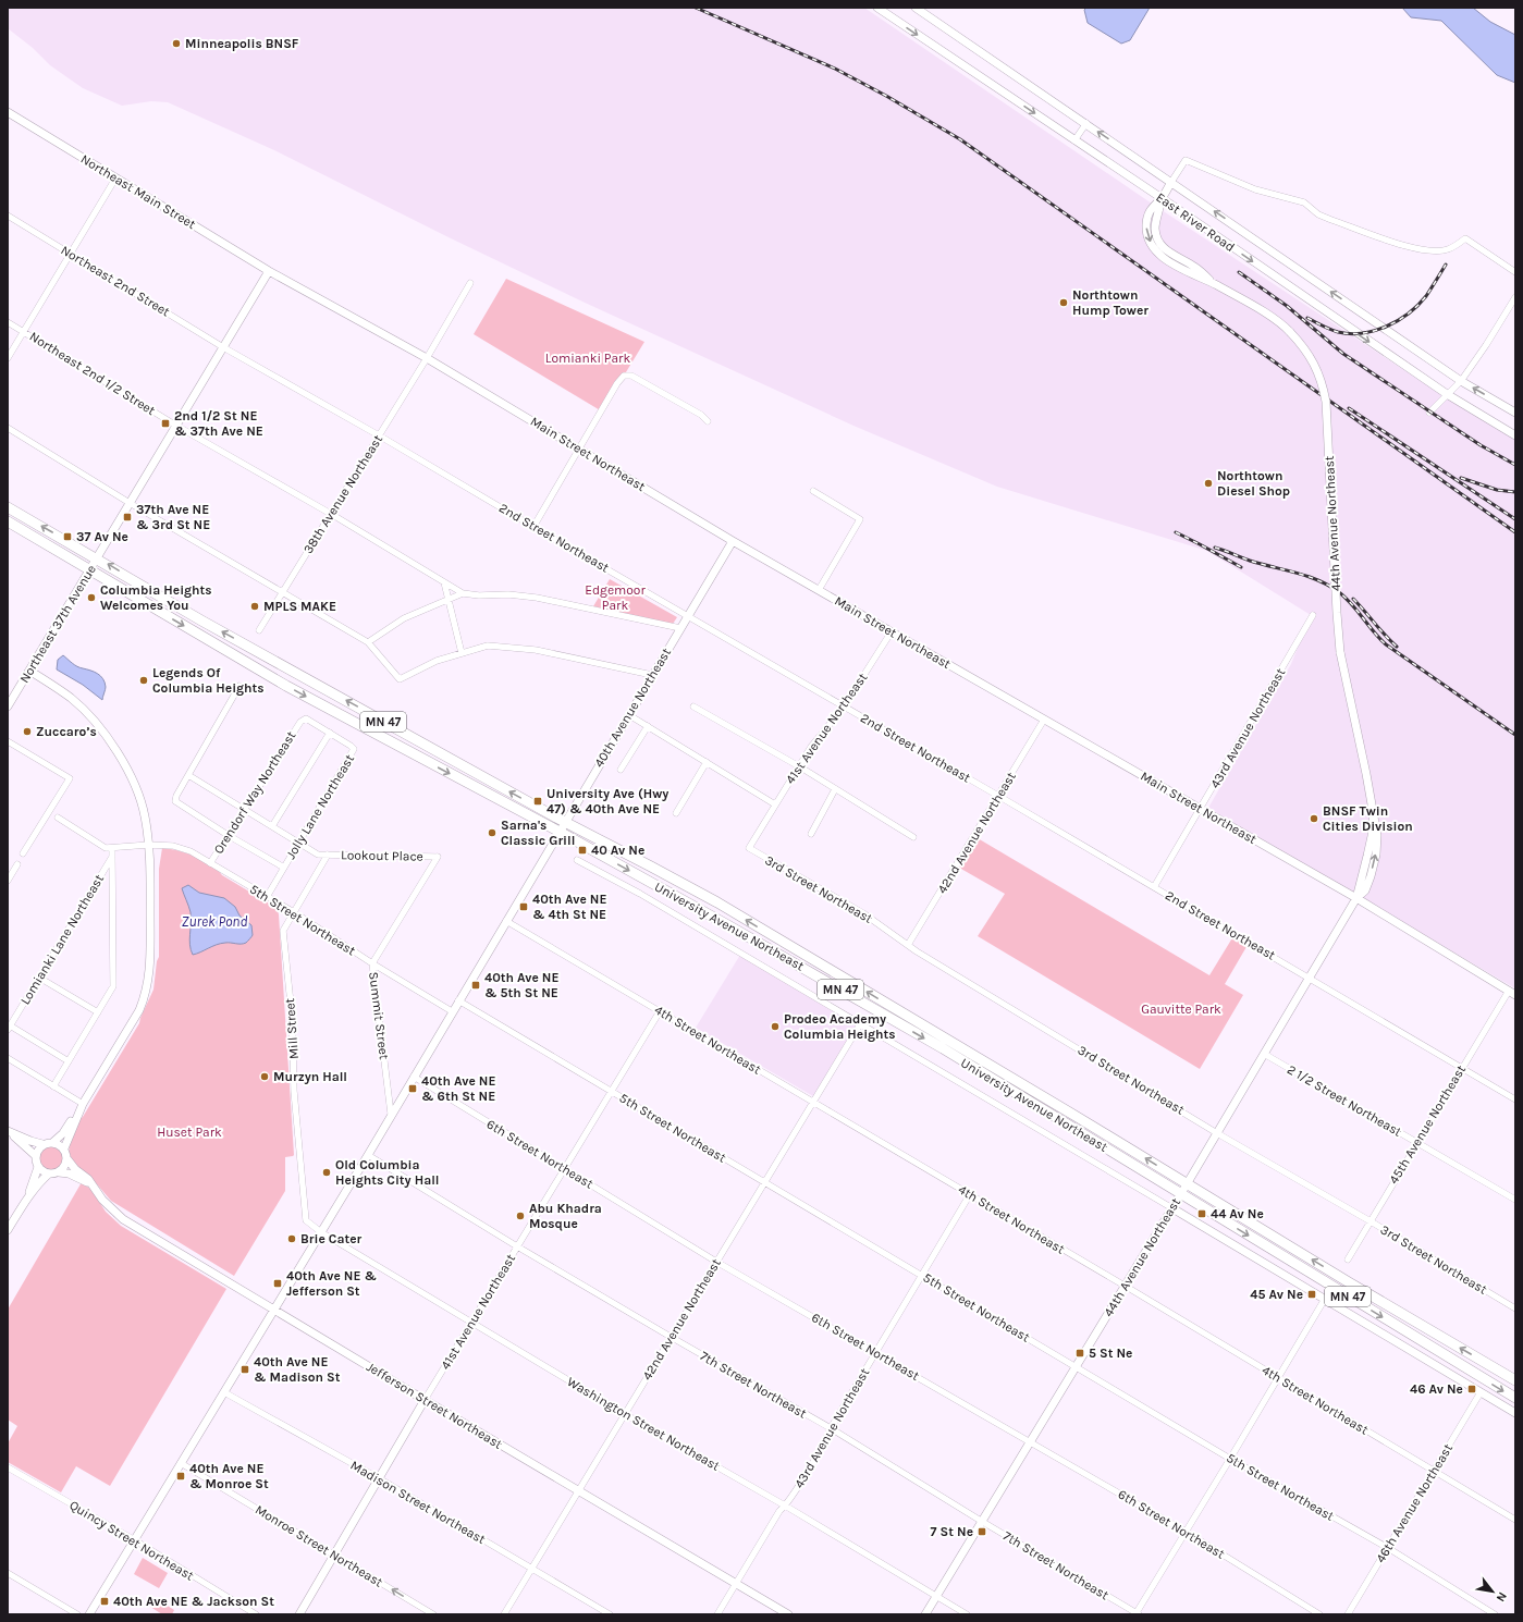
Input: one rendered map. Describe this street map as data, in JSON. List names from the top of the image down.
{
  "streets": {
    "main road": ["MN 47", "University Avenue Northeast"],
    "street": [
      "Northeast Main Street",
      "East River Road",
      "Northeast 2nd Street",
      "Northeast 2nd 1/2 Street",
      "Main Street Northeast",
      "38th Avenue Northeast",
      "44th Avenue Northeast",
      "2nd Street Northeast",
      "Northeast 37th Avenue",
      "40th Avenue Northeast",
      "41st Avenue Northeast",
      "43rd Avenue Northeast",
      "Orendorf Way Northeast",
      "Jolly Lane Northeast",
      "42nd Avenue Northeast",
      "Lookout Place",
      "3rd Street Northeast",
      "5th Street Northeast",
      "Lomianki Lane Northeast",
      "Summit Street",
      "Mill Street",
      "4th Street Northeast",
      "2 1/2 Street Northeast",
      "45th Avenue Northeast",
      "6th Street Northeast",
      "7th Street Northeast",
      "Jefferson Street Northeast",
      "Washington Street Northeast",
      "Madison Street Northeast",
      "46th Avenue Northeast",
      "Quincy Street Northeast",
      "Monroe Street Northeast"
    ]
  },
  "crossings": [
    ["Northeast Main Street", "Main Street Northeast"],
    ["Northeast Main Street", "Northeast 37th Avenue"],
    ["East River Road", "44th Avenue Northeast"],
    ["Northeast 2nd Street", "2nd Street Northeast"],
    ["Northeast 2nd Street", "Northeast 37th Avenue"],
    ["Northeast 2nd 1/2 Street", "Northeast 37th Avenue"],
    ["Main Street Northeast", "38th Avenue Northeast"],
    ["Main Street Northeast", "44th Avenue Northeast"],
    ["Main Street Northeast", "Northeast 37th Avenue"],
    ["Main Street Northeast", "40th Avenue Northeast"],
    ["Main Street Northeast", "41st Avenue Northeast"],
    ["Main Street Northeast", "43rd Avenue Northeast"],
    ["Main Street Northeast", "42nd Avenue Northeast"],
    ["Main Street Northeast", "45th Avenue Northeast"],
    ["38th Avenue Northeast", "2nd Street Northeast"],
    ["44th Avenue Northeast", "2nd Street Northeast"],
    ["44th Avenue Northeast", "3rd Street Northeast"],
    ["44th Avenue Northeast", "5th Street Northeast"],
    ["44th Avenue Northeast", "University Avenue Northeast"],
    ["44th Avenue Northeast", "4th Street Northeast"],
    ["44th Avenue Northeast", "2 1/2 Street Northeast"],
    ["44th Avenue Northeast", "6th Street Northeast"],
    ["44th Avenue Northeast", "7th Street Northeast"],
    ["44th Avenue Northeast", "Washington Street Northeast"],
    ["2nd Street Northeast", "Northeast 37th Avenue"],
    ["2nd Street Northeast", "40th Avenue Northeast"],
    ["2nd Street Northeast", "41st Avenue Northeast"],
    ["2nd Street Northeast", "43rd Avenue Northeast"],
    ["2nd Street Northeast", "42nd Avenue Northeast"],
    ["2nd Street Northeast", "45th Avenue Northeast"],
    ["Northeast 37th Avenue", "MN 47"],
    ["Northeast 37th Avenue", "University Avenue Northeast"],
    ["40th Avenue Northeast", "5th Street Northeast"],
    ["40th Avenue Northeast", "University Avenue Northeast"],
    ["40th Avenue Northeast", "Summit Street"],
    ["40th Avenue Northeast", "Mill Street"],
    ["40th Avenue Northeast", "4th Street Northeast"],
    ["40th Avenue Northeast", "6th Street Northeast"],
    ["40th Avenue Northeast", "7th Street Northeast"],
    ["40th Avenue Northeast", "Jefferson Street Northeast"],
    ["40th Avenue Northeast", "Washington Street Northeast"],
    ["40th Avenue Northeast", "Madison Street Northeast"],
    ["40th Avenue Northeast", "Quincy Street Northeast"],
    ["40th Avenue Northeast", "Monroe Street Northeast"],
    ["MN 47", "University Avenue Northeast"],
    ["41st Avenue Northeast", "3rd Street Northeast"],
    ["41st Avenue Northeast", "5th Street Northeast"],
    ["41st Avenue Northeast", "4th Street Northeast"],
    ["41st Avenue Northeast", "6th Street Northeast"],
    ["41st Avenue Northeast", "7th Street Northeast"],
    ["41st Avenue Northeast", "Jefferson Street Northeast"],
    ["41st Avenue Northeast", "Washington Street Northeast"],
    ["41st Avenue Northeast", "Madison Street Northeast"],
    ["41st Avenue Northeast", "Monroe Street Northeast"],
    ["43rd Avenue Northeast", "5th Street Northeast"],
    ["43rd Avenue Northeast", "4th Street Northeast"],
    ["43rd Avenue Northeast", "6th Street Northeast"],
    ["43rd Avenue Northeast", "7th Street Northeast"],
    ["43rd Avenue Northeast", "Jefferson Street Northeast"],
    ["43rd Avenue Northeast", "Washington Street Northeast"],
    ["Orendorf Way Northeast", "Jolly Lane Northeast"],
    ["Orendorf Way Northeast", "Lookout Place"],
    ["Orendorf Way Northeast", "5th Street Northeast"],
    ["Jolly Lane Northeast", "Lookout Place"],
    ["Jolly Lane Northeast", "5th Street Northeast"],
    ["42nd Avenue Northeast", "3rd Street Northeast"],
    ["42nd Avenue Northeast", "5th Street Northeast"],
    ["42nd Avenue Northeast", "University Avenue Northeast"],
    ["42nd Avenue Northeast", "4th Street Northeast"],
    ["42nd Avenue Northeast", "6th Street Northeast"],
    ["42nd Avenue Northeast", "7th Street Northeast"],
    ["42nd Avenue Northeast", "Jefferson Street Northeast"],
    ["42nd Avenue Northeast", "Washington Street Northeast"],
    ["42nd Avenue Northeast", "Madison Street Northeast"],
    ["Lookout Place", "Summit Street"],
    ["Lookout Place", "Mill Street"],
    ["3rd Street Northeast", "45th Avenue Northeast"],
    ["5th Street Northeast", "Summit Street"],
    ["5th Street Northeast", "Mill Street"],
    ["5th Street Northeast", "46th Avenue Northeast"],
    ["University Avenue Northeast", "46th Avenue Northeast"],
    ["Mill Street", "Washington Street Northeast"],
    ["4th Street Northeast", "46th Avenue Northeast"],
    ["2 1/2 Street Northeast", "45th Avenue Northeast"]
  ],
  "one_way": ["Monroe Street Northeast"],
  "water": ["Zurek Pond"],
  "parks": [
    "Lomianki Park",
    "Edgemoor Park",
    "Gauvitte Park",
    "Huset Park"
  ],
  "places": {
    "other": [
      "Minneapolis BNSF",
      "Northtown Hump Tower",
      "Northtown Diesel Shop",
      "Columbia Heights Welcomes You",
      "MPLS MAKE",
      "Legends Of Columbia Heights",
      "Zuccaro’s",
      "BNSF Twin Cities Division",
      "Sarna's Classic Grill",
      "Prodeo Academy Columbia Heights",
      "Murzyn Hall",
      "Old Columbia Heights City Hall",
      "Abu Khadra Mosque",
      "Brie Cater"
    ],
    "transit": [
      "2nd 1/2 St NE & 37th Ave NE",
      "37th Ave NE & 3rd St NE",
      "37 Av Ne",
      "University Ave (Hwy 47) & 40th Ave NE",
      "40 Av Ne",
      "40th Ave NE & 4th St NE",
      "40th Ave NE & 5th St NE",
      "40th Ave NE & 6th St NE",
      "44 Av Ne",
      "40th Ave NE & Jefferson St",
      "45 Av Ne",
      "5 St Ne",
      "40th Ave NE & Madison St",
      "46 Av Ne",
      "40th Ave NE & Monroe St",
      "7 St Ne",
      "40th Ave NE & Jackson St"
    ]
  },
  "north": "bottom right"
}
